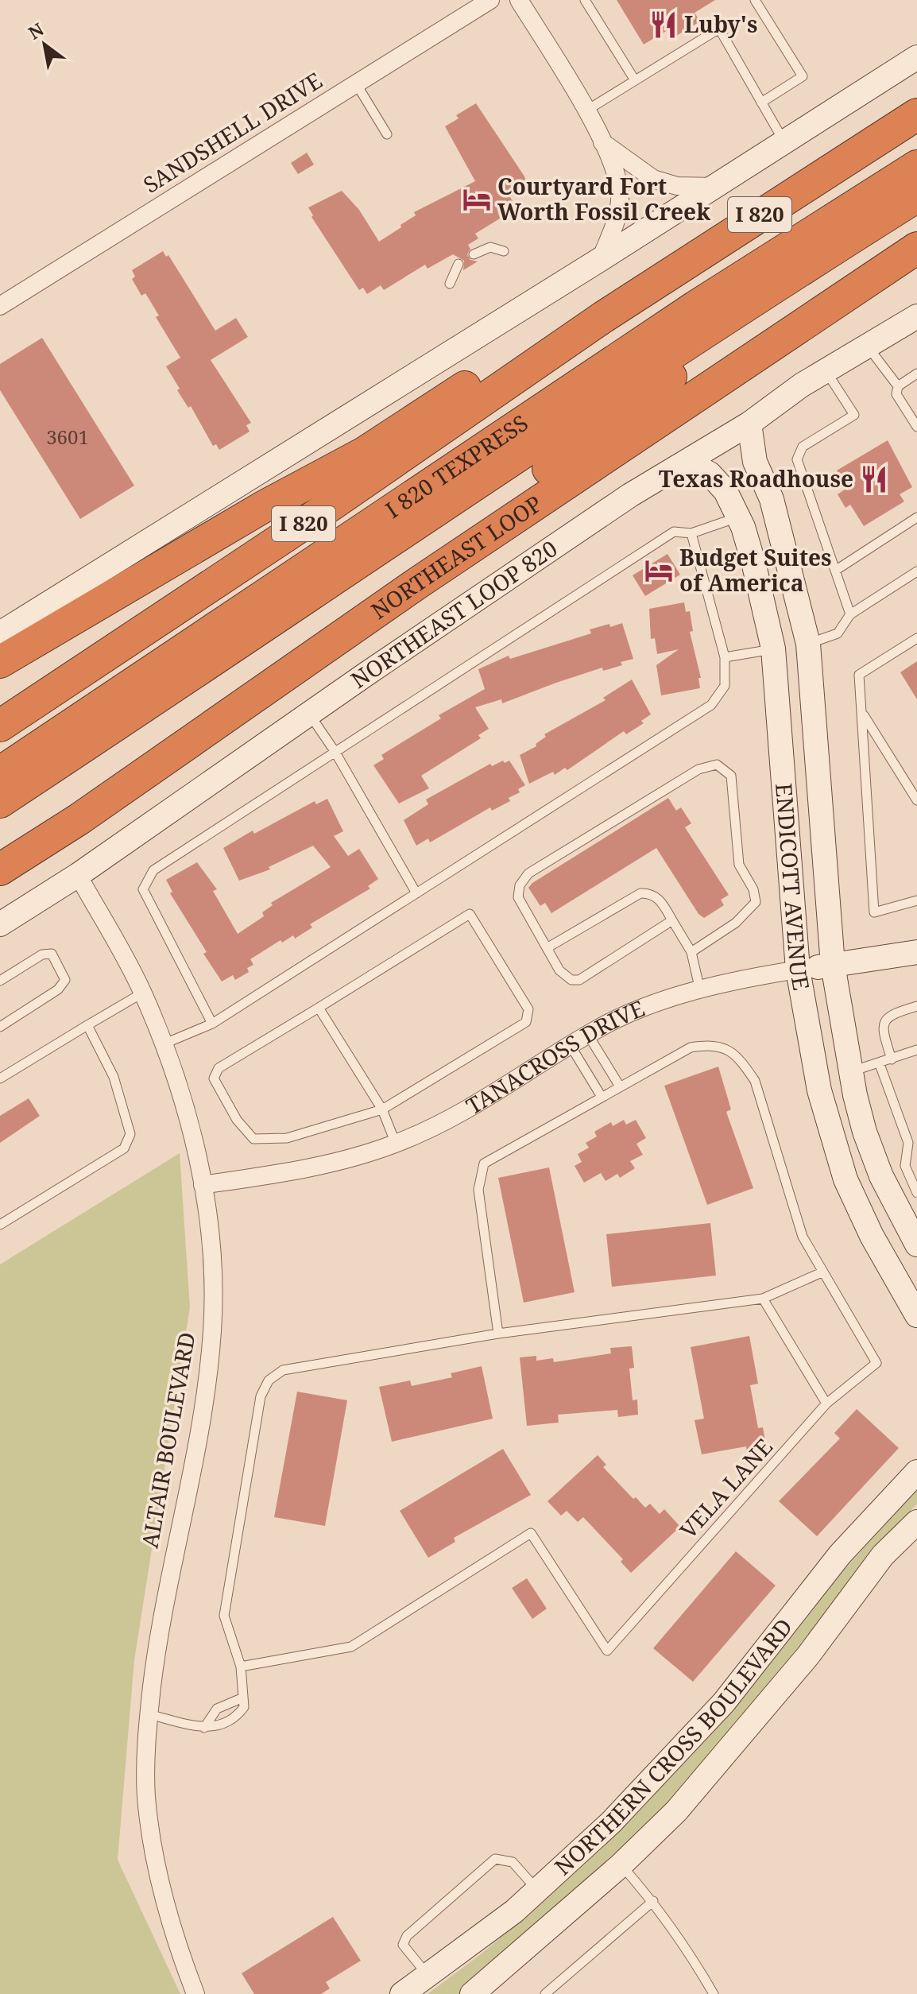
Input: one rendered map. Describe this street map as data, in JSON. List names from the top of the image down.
{
  "streets": {
    "highway": ["I 820", "I 820 TEXPRESS", "NORTHEAST LOOP"],
    "street": [
      "SANDSHELL DRIVE",
      "NORTHEAST LOOP 820",
      "ENDICOTT AVENUE",
      "TANACROSS DRIVE",
      "ALTAIR BOULEVARD",
      "NORTHERN CROSS BOULEVARD"
    ],
    "lane": ["VELA LANE"]
  },
  "crossings": [
    ["NORTHEAST LOOP 820", "ENDICOTT AVENUE"],
    ["NORTHEAST LOOP 820", "ALTAIR BOULEVARD"],
    ["ENDICOTT AVENUE", "TANACROSS DRIVE"],
    ["TANACROSS DRIVE", "ALTAIR BOULEVARD"]
  ],
  "places": {
    "restaurant": ["Luby's", "Texas Roadhouse"],
    "hotel": ["Courtyard Fort Worth Fossil Creek", "Budget Suites of America"]
  },
  "house_numbers": ["3601"],
  "north": "top left"
}
